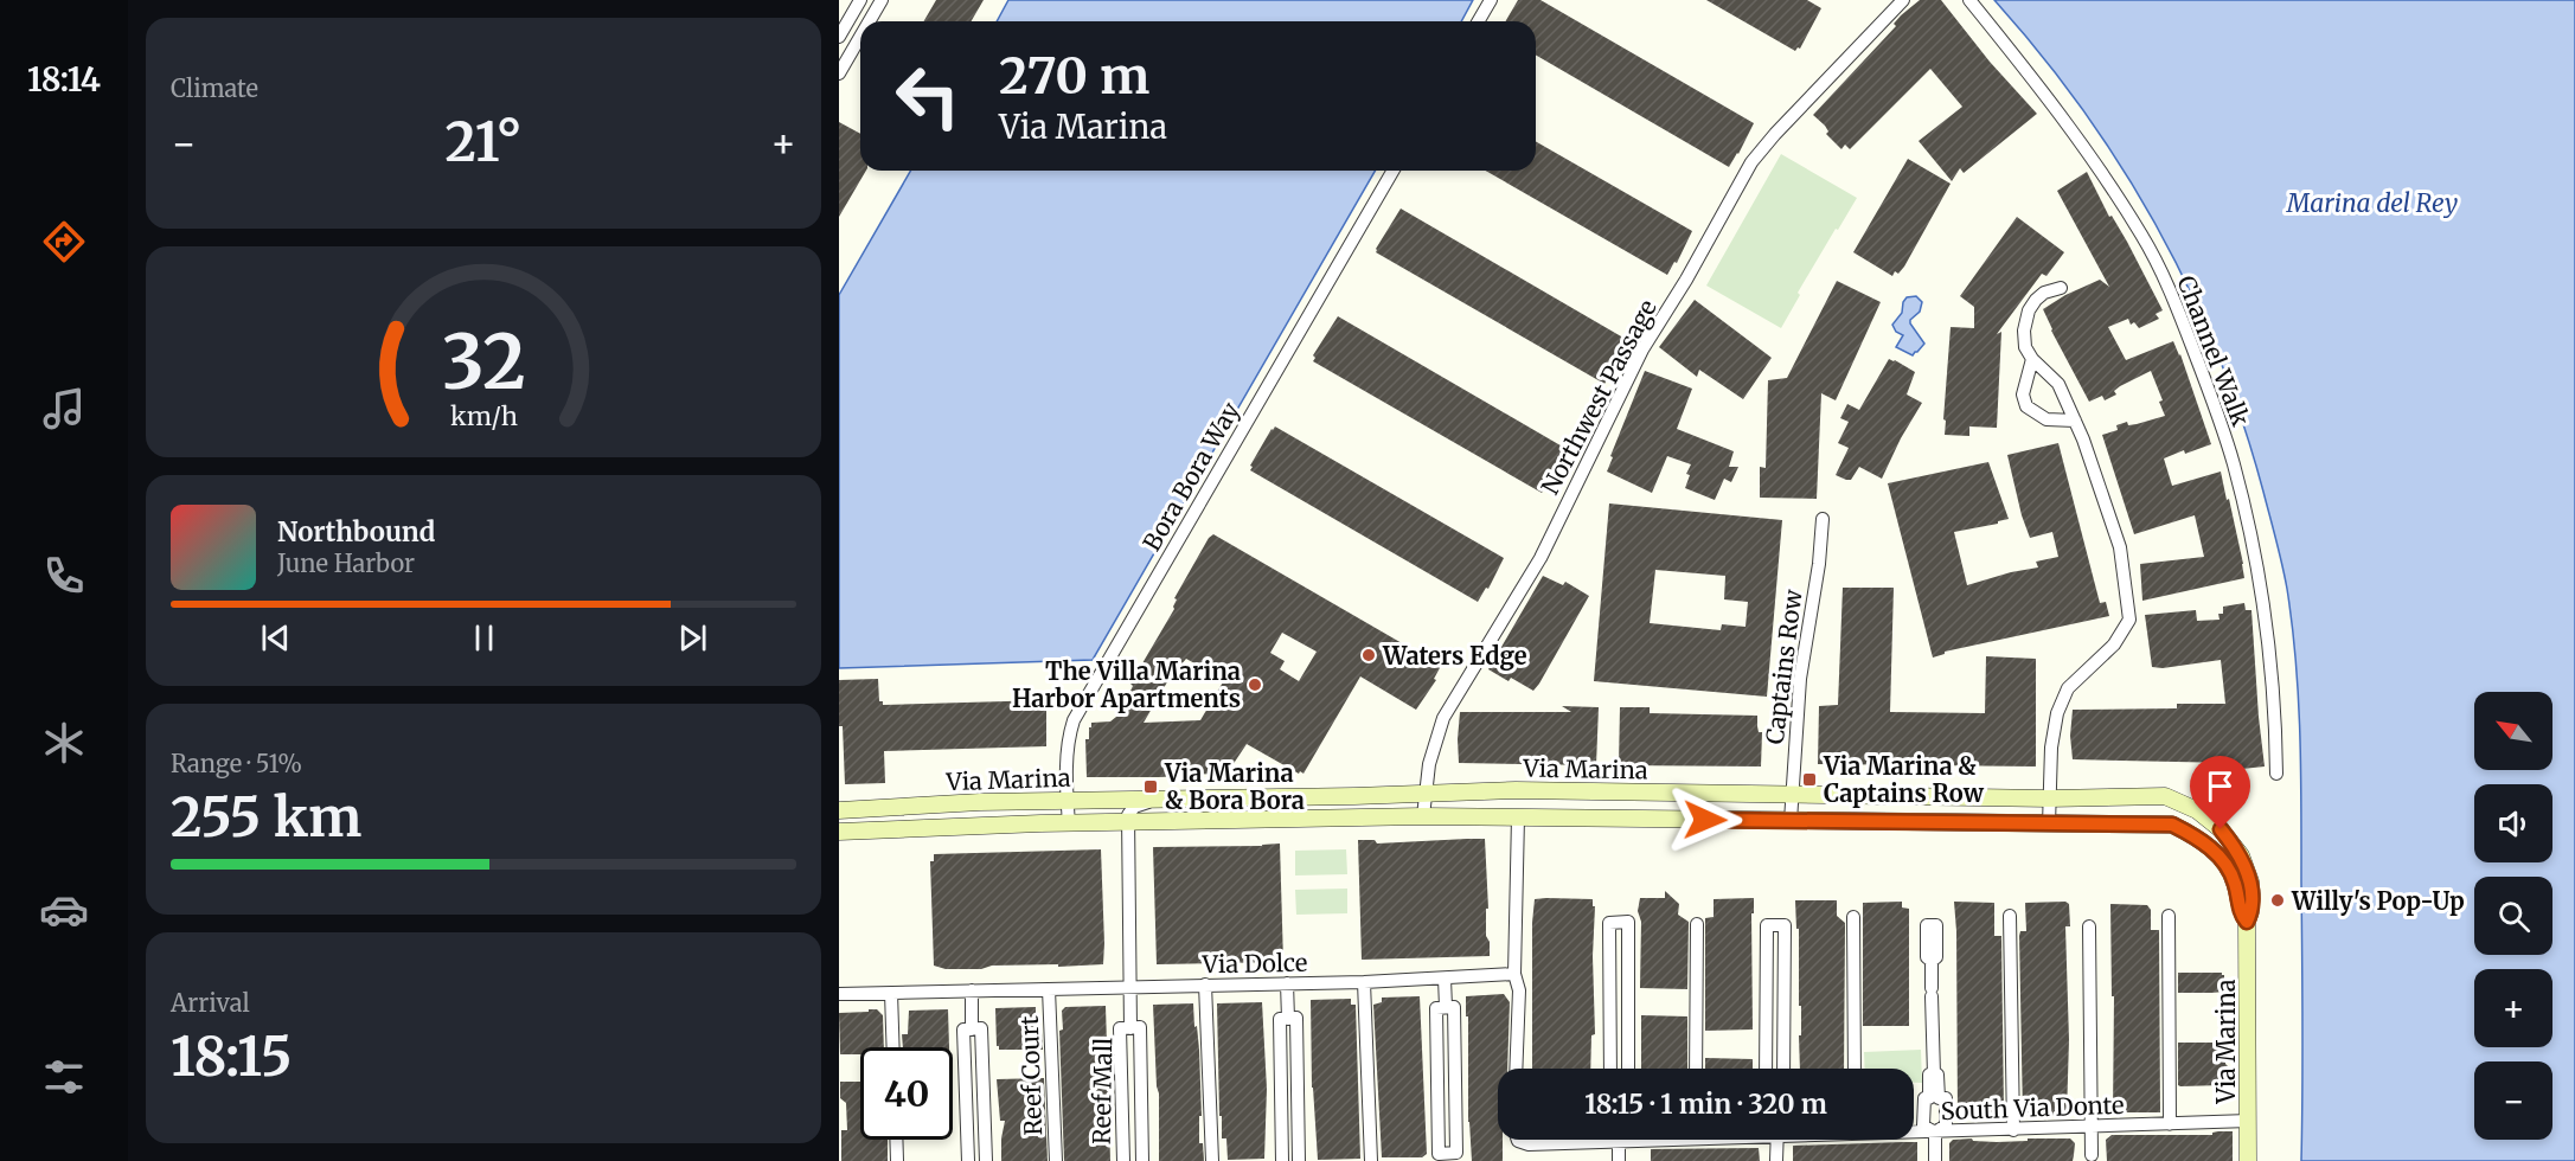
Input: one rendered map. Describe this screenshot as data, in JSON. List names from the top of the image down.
{
  "streets": {
    "street": [
      "Channel Walk",
      "Northwest Passage",
      "Bora Bora Way",
      "Captains Row",
      "Via Marina",
      "Via Dolce",
      "Reef Court",
      "Reef Mall",
      "South Via Donte"
    ]
  },
  "crossings": [
    ["Northwest Passage", "Via Marina"],
    ["Bora Bora Way", "Via Marina"],
    ["Captains Row", "Via Marina"],
    ["Via Marina", "South Via Donte"],
    ["Via Dolce", "Reef Court"],
    ["Via Dolce", "Reef Mall"]
  ],
  "water": ["Marina del Rey"],
  "places": {
    "other": ["Waters Edge", "The Villa Marina Harbor Apartments", "Willy's Pop-Up"],
    "transit": ["Via Marina & Captains Row", "Via Marina & Bora Bora"]
  },
  "north": "top left",
  "page": {
    "tabs": "18:14",
    "tile": [
      "Climate",
      ["Range · 51%", "255 km"],
      ["Arrival", "18:15"]
    ],
    "turn": ["270 m", "Via Marina"],
    "heat": ["−", "21°", "+"],
    "song": ["Northbound", "June Harbor"],
    "map_buttons": ["+", "−"],
    "limit": "40",
    "trip": "18:15 · 1 min · 320 m",
    "gauge": ["32", "km/h"]
  }
}
